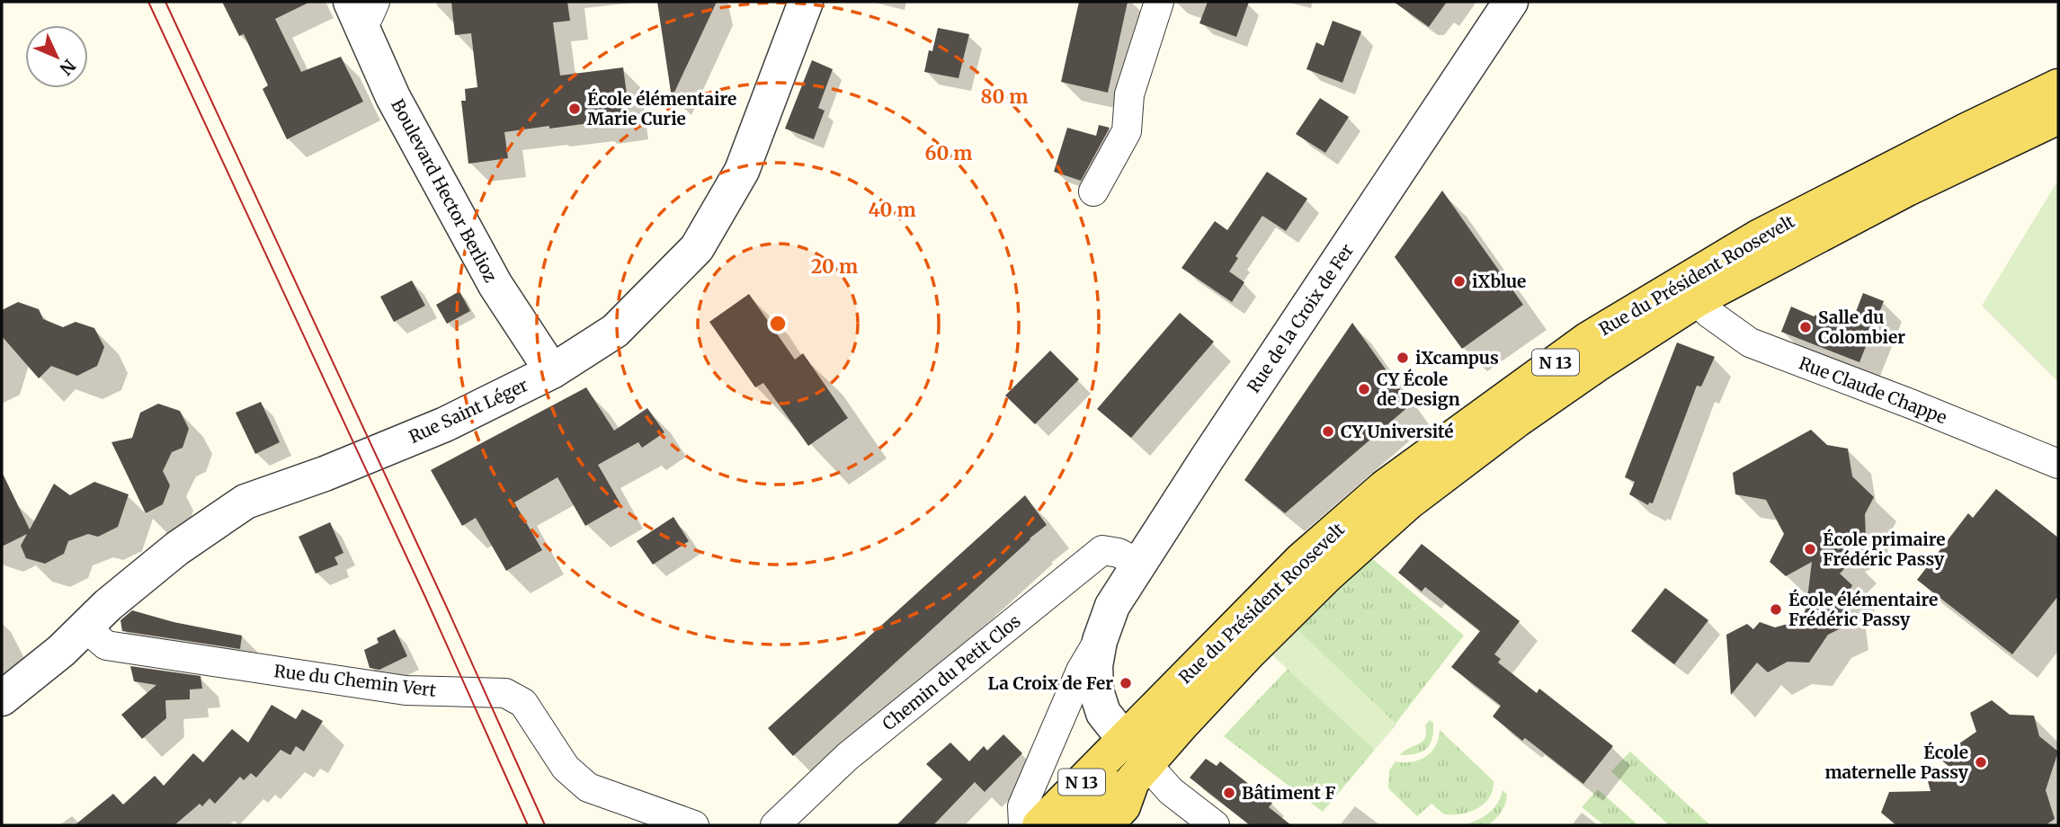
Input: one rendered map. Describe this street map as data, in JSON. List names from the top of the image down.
{
  "streets": {
    "main road": ["Rue du Président Roosevelt", "N 13"],
    "street": [
      "Boulevard Hector Berlioz",
      "Rue de la Croix de Fer",
      "Rue Claude Chappe",
      "Rue Saint Léger",
      "Chemin du Petit Clos",
      "Rue du Chemin Vert"
    ]
  },
  "crossings": [
    ["Boulevard Hector Berlioz", "Rue Saint Léger"],
    ["Rue du Président Roosevelt", "Rue de la Croix de Fer"],
    ["Rue du Président Roosevelt", "Rue Claude Chappe"],
    ["Rue de la Croix de Fer", "Chemin du Petit Clos"],
    ["Rue Saint Léger", "Rue du Chemin Vert"]
  ],
  "places": [
    "École élémentaire Marie Curie",
    "iXblue",
    "Salle du Colombier",
    "iXcampus",
    "CY École de Design",
    "CY Université",
    "École primaire Frédéric Passy",
    "École élémentaire Frédéric Passy",
    "La Croix de Fer",
    "École maternelle Passy",
    "Bâtiment F"
  ],
  "north": "bottom right",
  "rings": [
    "80 m",
    "60 m",
    "40 m",
    "20 m"
  ]
}
